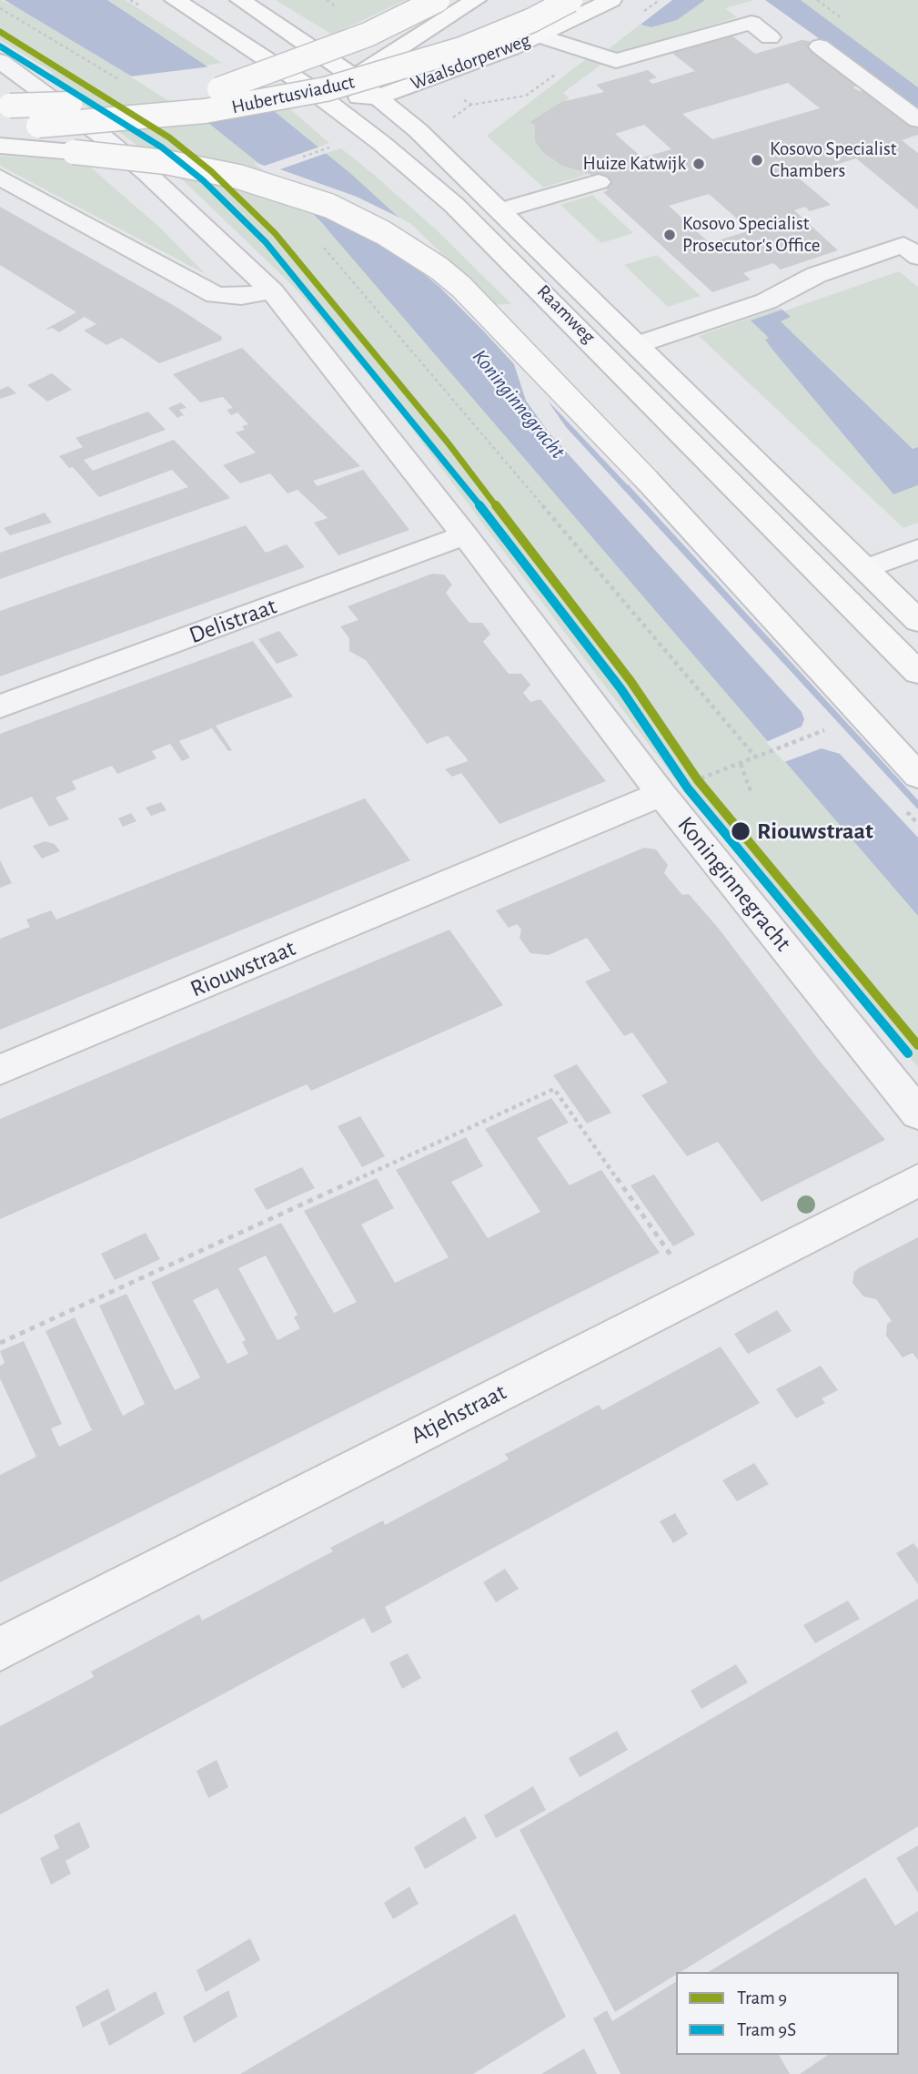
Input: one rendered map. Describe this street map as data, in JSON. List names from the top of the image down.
{
  "streets": {
    "main road": ["Waalsdorperweg", "Hubertusviaduct", "Raamweg"],
    "street": [
      "Delistraat",
      "Koninginnegracht",
      "Riouwstraat",
      "Atjehstraat"
    ]
  },
  "crossings": [
    ["Waalsdorperweg", "Raamweg"],
    ["Delistraat", "Koninginnegracht"],
    ["Koninginnegracht", "Riouwstraat"]
  ],
  "water": ["Koninginnegracht"],
  "places": [
    "Kosovo Specialist Chambers",
    "Huize Katwijk",
    "Kosovo Specialist Prosecutor's Office",
    "Riouwstraat"
  ],
  "lines": ["tram line 9", "tram line 9S"],
  "legend": ["Tram 9", "Tram 9S"]
}
